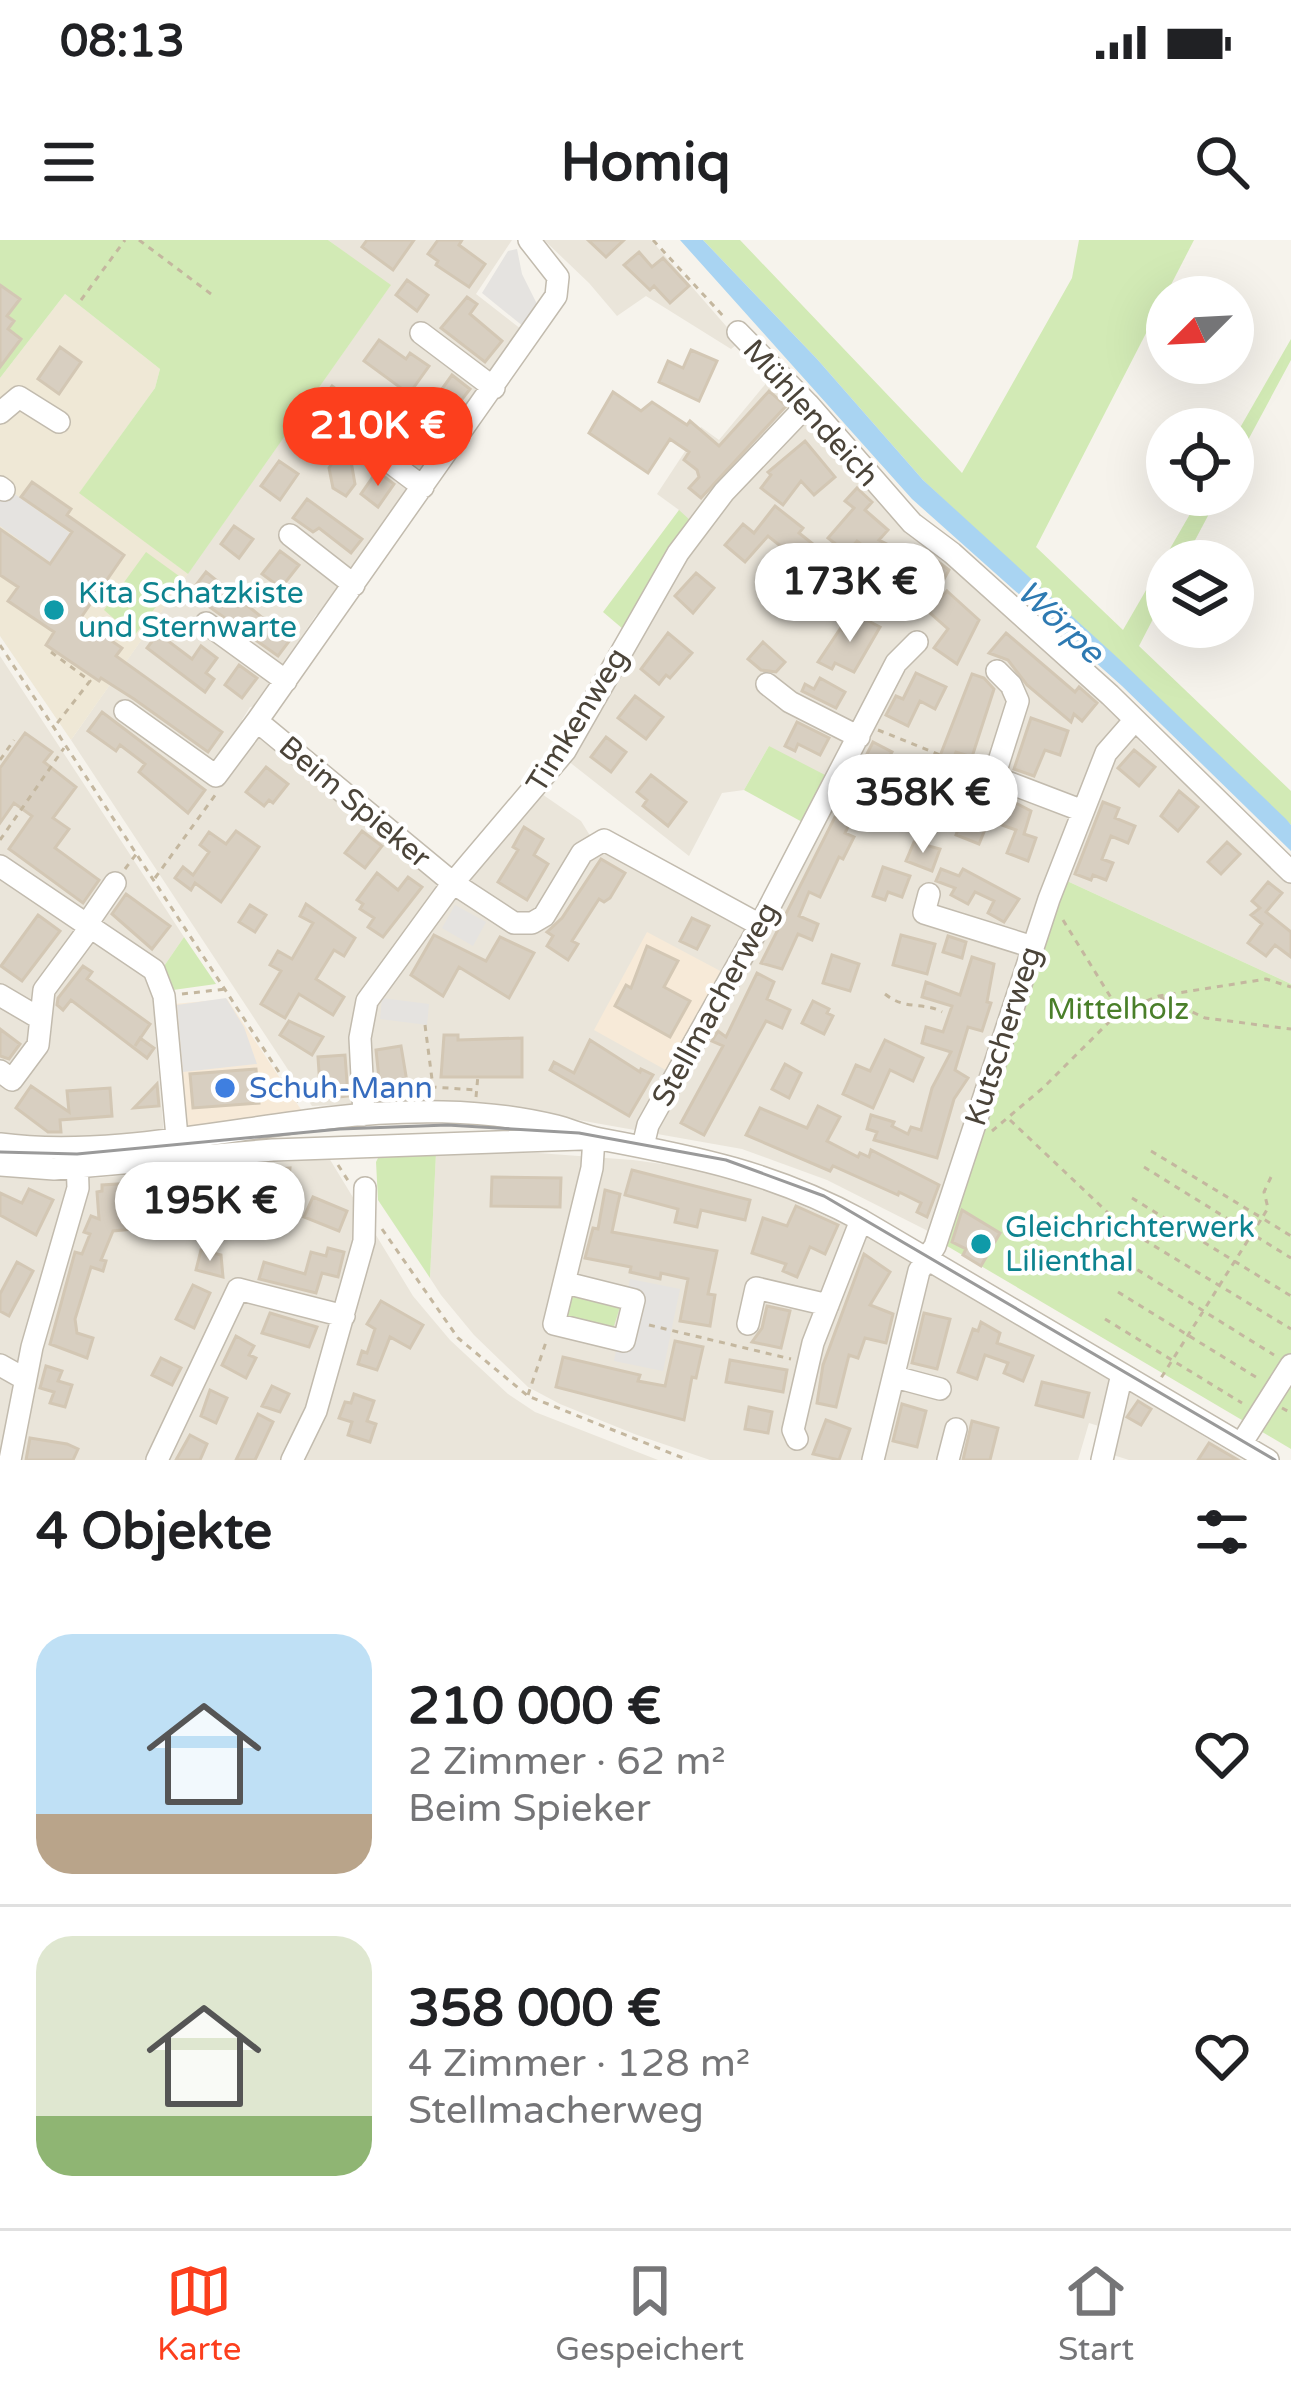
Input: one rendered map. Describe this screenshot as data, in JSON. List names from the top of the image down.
{
  "streets": {
    "street": [
      "Mühlendeich",
      "Timkenweg",
      "Beim Spieker",
      "Stellmacherweg",
      "Kutscherweg"
    ]
  },
  "crossings": [
    ["Mühlendeich", "Timkenweg"],
    ["Mühlendeich", "Kutscherweg"],
    ["Timkenweg", "Beim Spieker"],
    ["Beim Spieker", "Stellmacherweg"]
  ],
  "water": ["Wörpe"],
  "parks": ["Mittelholz"],
  "places": ["Kita Schatzkiste und Sternwarte", "Schuh-Mann", "Gleichrichterwerk Lilienthal"],
  "north": "bottom left",
  "page": {
    "status": "08:13",
    "header": "Homiq",
    "price": [
      "210K €",
      "173K €",
      "358K €",
      "195K €"
    ],
    "heading": "4 Objekte",
    "list": [
      {
        "name": "210 000 €",
        "note": "2 Zimmer · 62 m² · Beim Spieker"
      },
      {
        "name": "358 000 €",
        "note": "4 Zimmer · 128 m² · Stellmacherweg"
      }
    ],
    "tabs": ["Karte", "Gespeichert", "Start"]
  }
}
